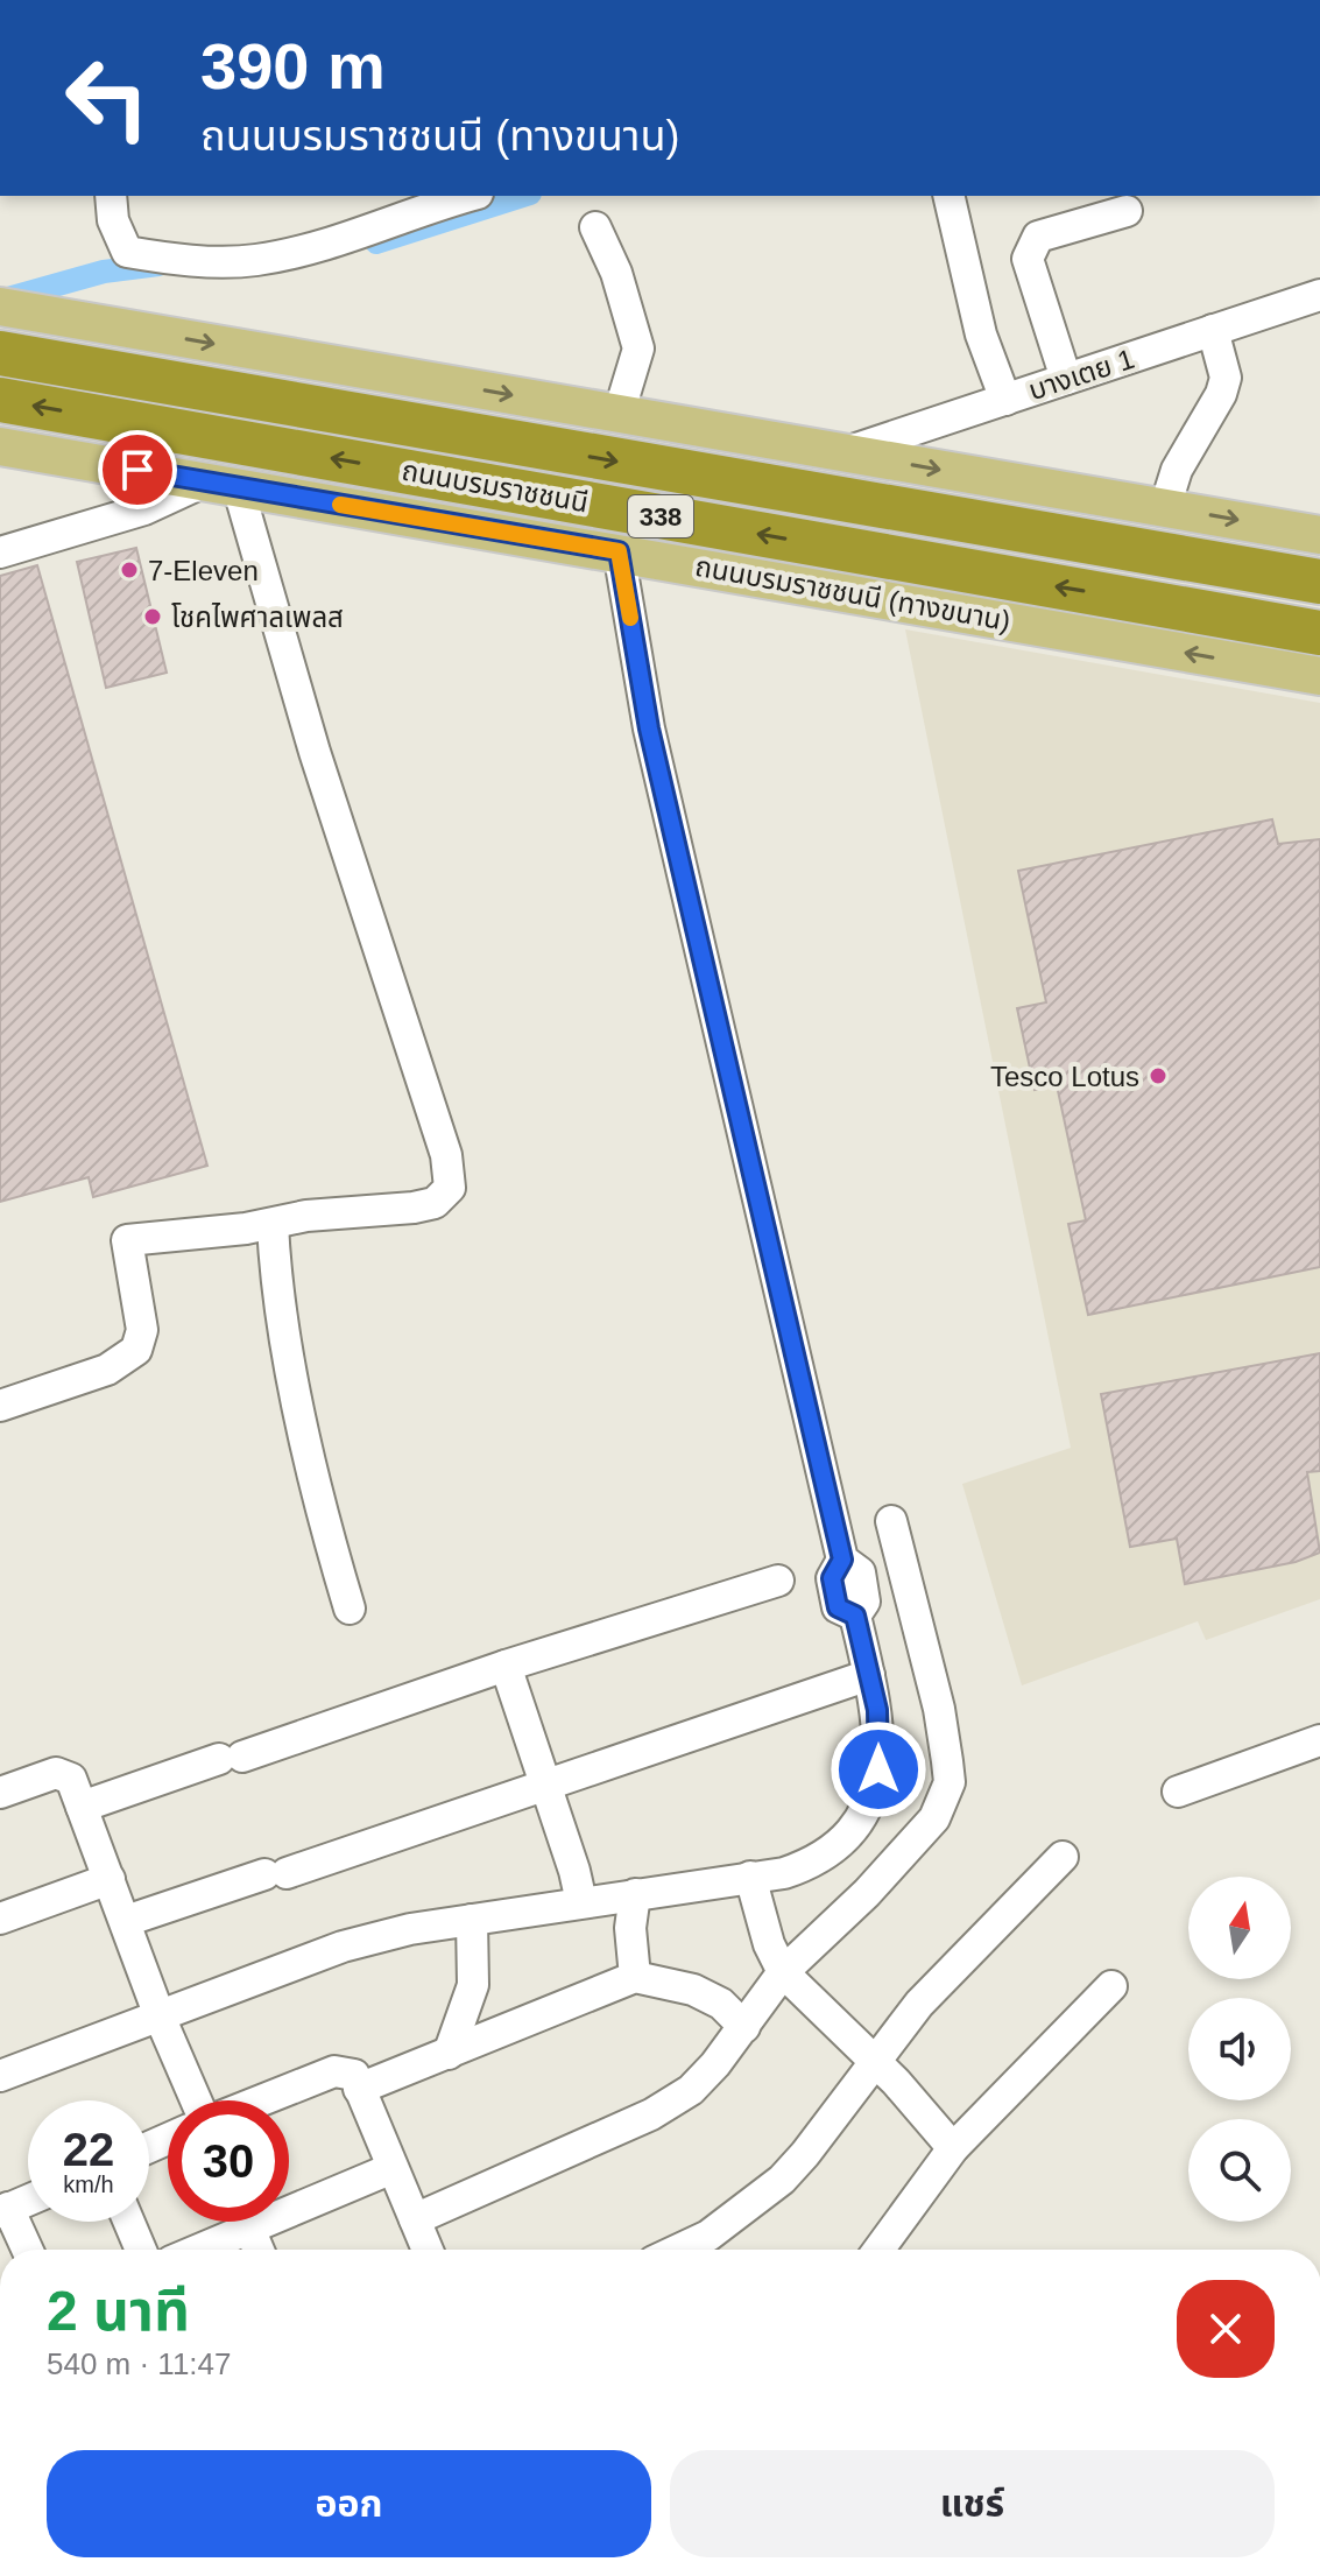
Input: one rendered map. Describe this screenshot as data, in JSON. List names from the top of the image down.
{
  "streets": {
    "highway": ["ถนนบรมราชชนนี", "338"],
    "main road": ["ถนนบรมราชชนนี (ทางขนาน)"],
    "street": ["บางเตย 1"]
  },
  "places": ["7-Eleven", "โชคไพศาลเพลส", "Tesco Lotus"],
  "north": "top",
  "page": {
    "turn": ["390 m", "ถนนบรมราชชนนี (ทางขนาน)"],
    "speed": "22 km/h",
    "limit": "30",
    "heading": ["2 นาที", "540 m · 11:47"],
    "buttons": ["ออก", "แชร์"]
  }
}
